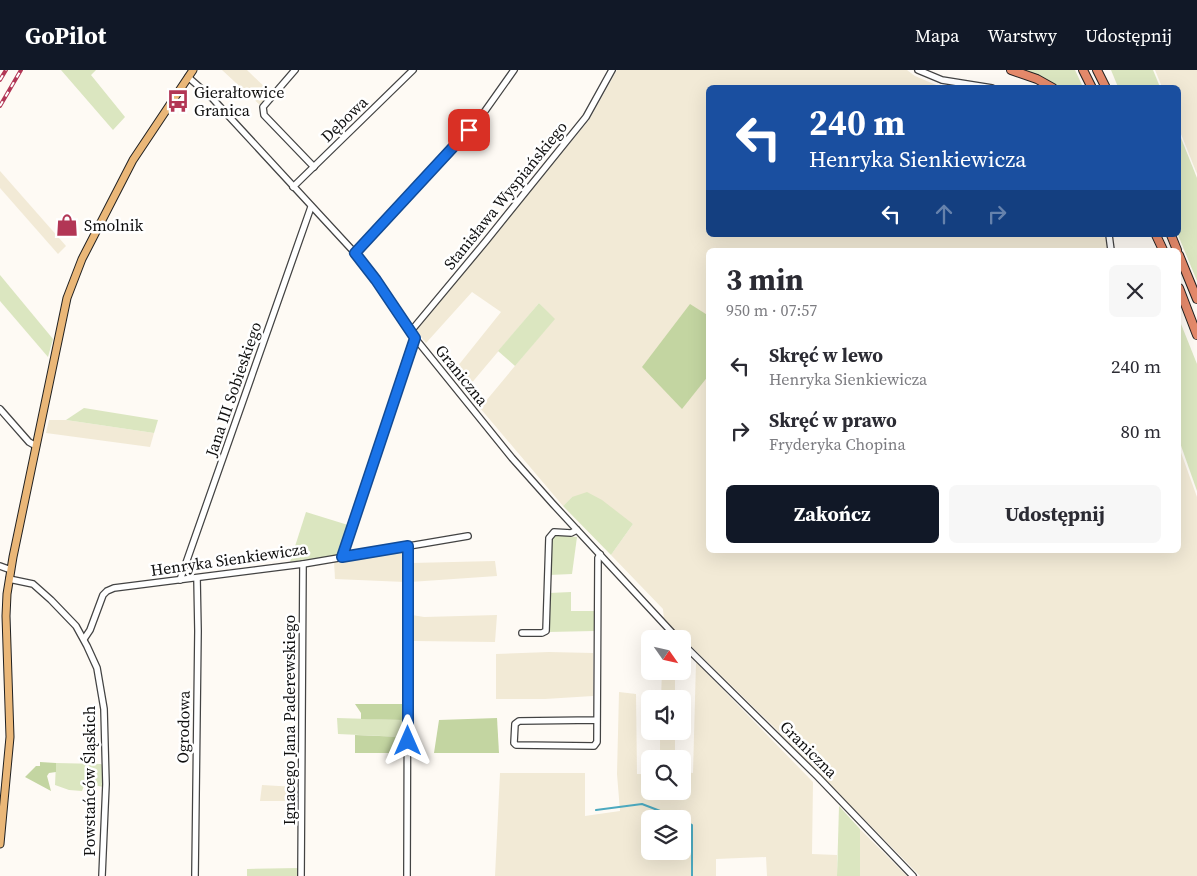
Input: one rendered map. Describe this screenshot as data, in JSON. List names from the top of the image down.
{
  "streets": {
    "street": [
      "Dębowa",
      "Stanisława Wyspiańskiego",
      "Graniczna",
      "Jana III Sobieskiego",
      "Henryka Sienkiewicza",
      "Ignacego Jana Paderewskiego",
      "Ogrodowa",
      "Powstańców Śląskich"
    ]
  },
  "crossings": [
    ["Dębowa", "Graniczna"],
    ["Stanisława Wyspiańskiego", "Graniczna"],
    ["Graniczna", "Jana III Sobieskiego"],
    ["Jana III Sobieskiego", "Henryka Sienkiewicza"],
    ["Henryka Sienkiewicza", "Ignacego Jana Paderewskiego"],
    ["Henryka Sienkiewicza", "Ogrodowa"],
    ["Henryka Sienkiewicza", "Powstańców Śląskich"]
  ],
  "places": {
    "bus stop": ["Gierałtowice Granica"],
    "shop": ["Smolnik"]
  },
  "north": "bottom right",
  "page": {
    "header": "GoPilot",
    "nav": ["Mapa", "Warstwy", "Udostępnij"],
    "turn": ["240 m", "Henryka Sienkiewicza"],
    "heading": ["3 min", "950 m · 07:57"],
    "list": [
      {
        "name": "Skręć w lewo",
        "note": "Henryka Sienkiewicza",
        "value": "240 m"
      },
      {
        "name": "Skręć w prawo",
        "note": "Fryderyka Chopina",
        "value": "80 m"
      }
    ],
    "buttons": ["Zakończ", "Udostępnij"]
  }
}
